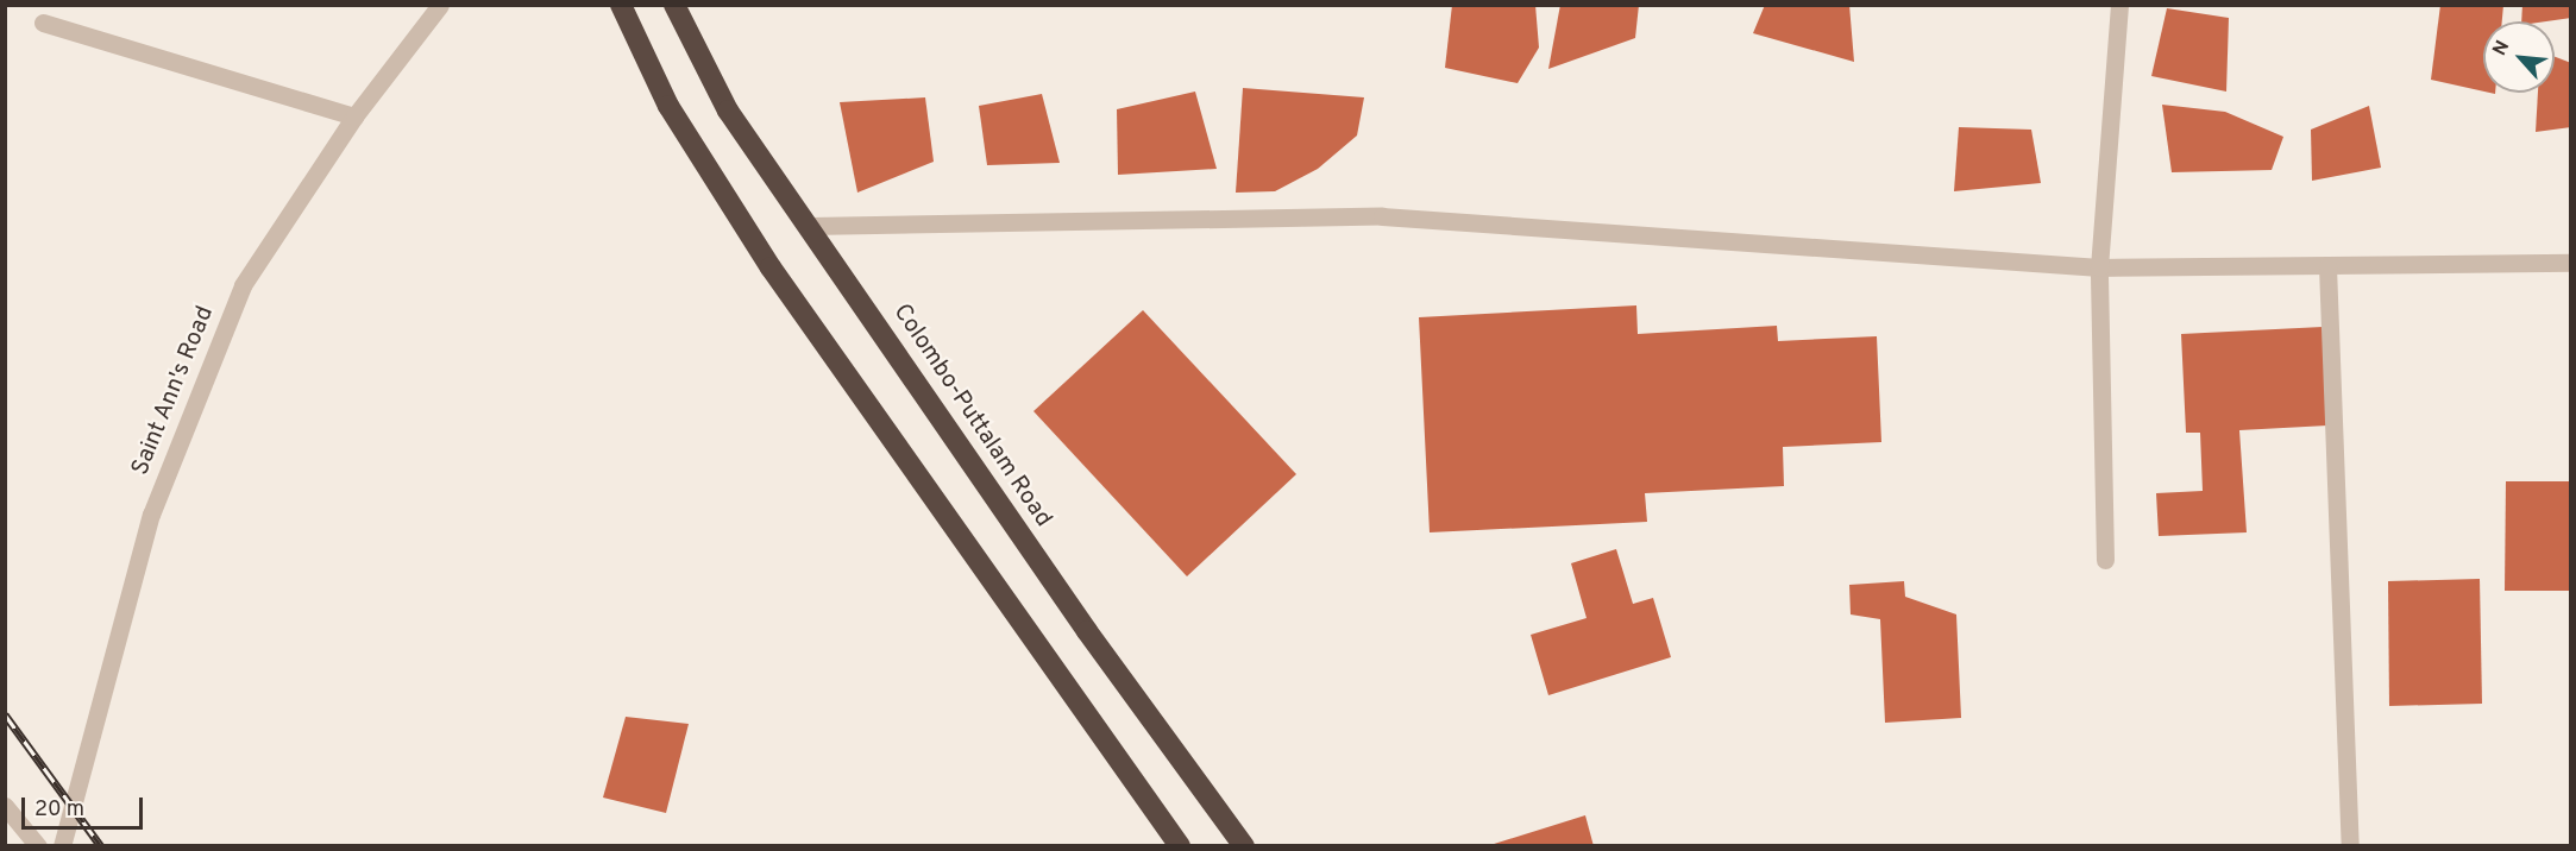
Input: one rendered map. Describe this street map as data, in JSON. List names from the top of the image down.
{
  "streets": {
    "highway": ["Colombo-Puttalam Road"],
    "street": ["Saint Ann's Road"]
  },
  "scale_bar": "20 m",
  "north": "top left"
}
